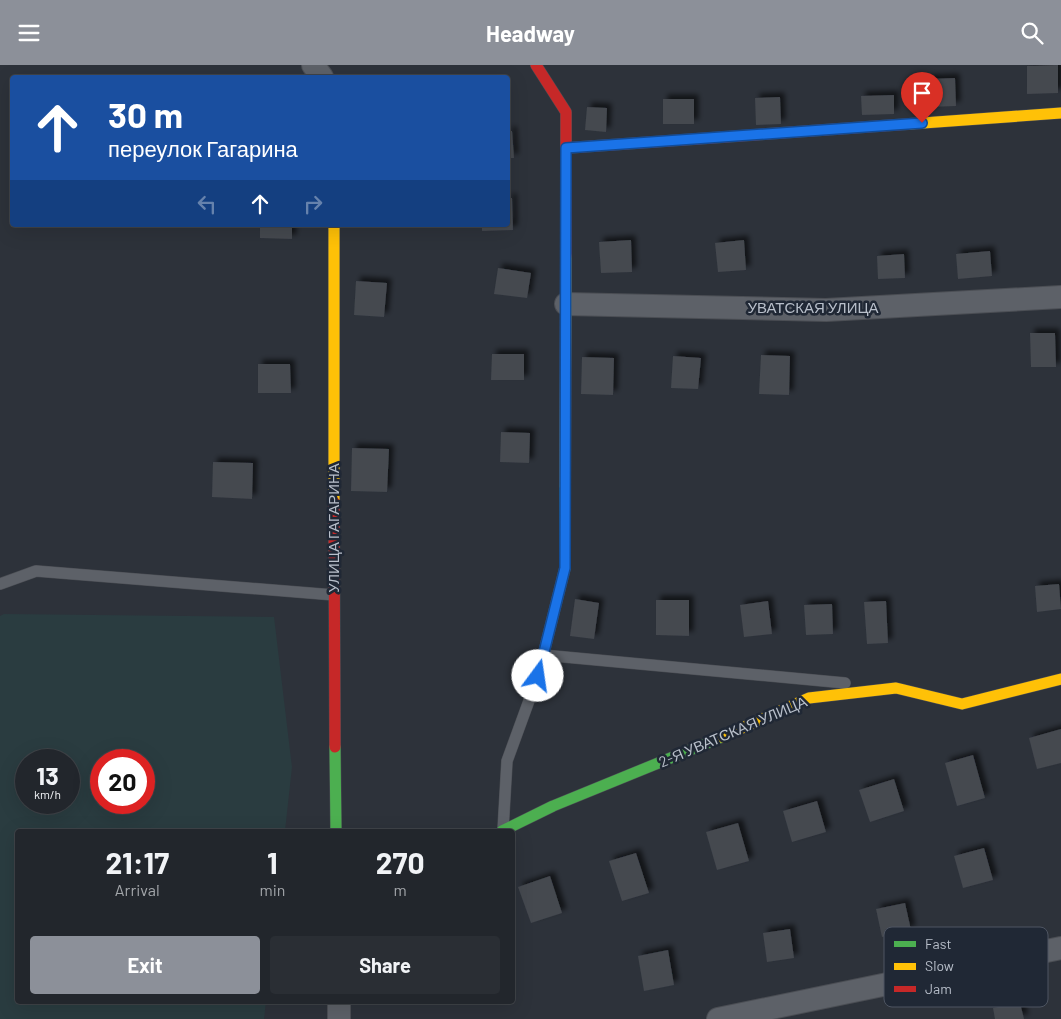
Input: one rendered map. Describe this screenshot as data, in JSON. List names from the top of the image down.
{
  "streets": {
    "street": ["УВАТСКАЯ УЛИЦА", "УЛИЦА ГАГАРИНА", "2-Я УВАТСКАЯ УЛИЦА"]
  },
  "legend": ["Fast", "Slow", "Jam"],
  "page": {
    "header": "Headway",
    "turn": ["30 m", "переулок Гагарина"],
    "speed": "13 km/h",
    "limit": "20",
    "eta": [
      "21:17",
      "Arrival",
      "1",
      "min",
      "270",
      "m"
    ],
    "buttons": ["Exit", "Share"]
  }
}
